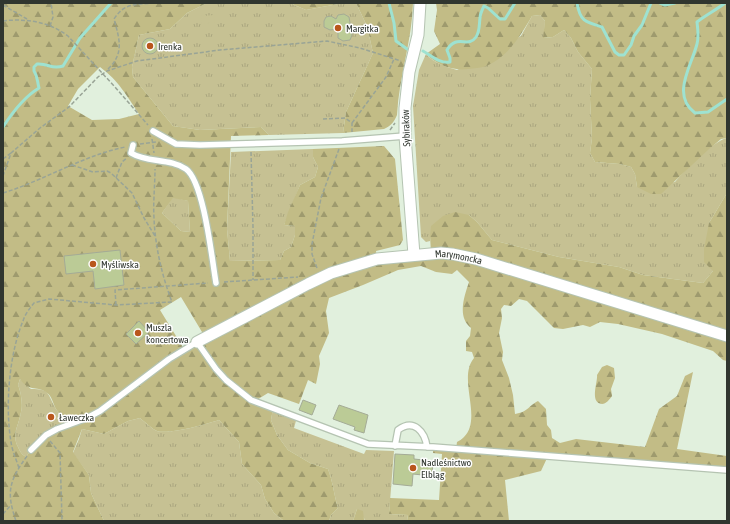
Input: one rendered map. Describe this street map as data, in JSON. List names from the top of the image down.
{
  "streets": {
    "street": ["Sybiraków", "Marymoncka"]
  },
  "crossings": [
    ["Sybiraków", "Marymoncka"]
  ],
  "places": [
    "Margitka",
    "Irenka",
    "Myśliwska",
    "Muszla koncertowa",
    "Ławeczka",
    "Nadleśnictwo Elbląg"
  ]
}
